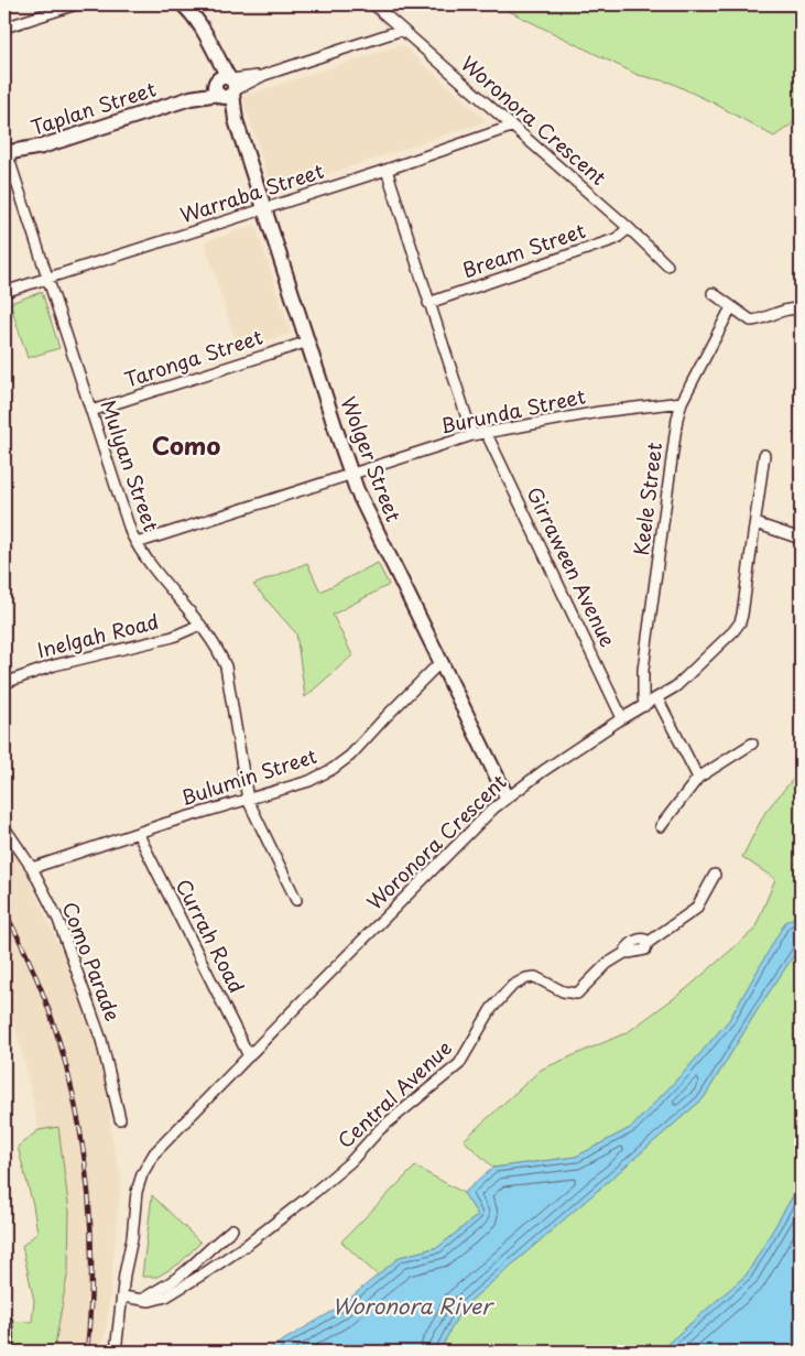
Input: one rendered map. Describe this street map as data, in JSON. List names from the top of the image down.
{
  "streets": {
    "street": [
      "Taplan Street",
      "Woronora Crescent",
      "Warraba Street",
      "Bream Street",
      "Taronga Street",
      "Burunda Street",
      "Wolger Street",
      "Mulyan Street",
      "Keele Street",
      "Girraween Avenue",
      "Inelgah Road",
      "Bulumin Street",
      "Currah Road",
      "Como Parade",
      "Central Avenue"
    ]
  },
  "crossings": [
    ["Taplan Street", "Woronora Crescent"],
    ["Taplan Street", "Wolger Street"],
    ["Taplan Street", "Mulyan Street"],
    ["Woronora Crescent", "Warraba Street"],
    ["Woronora Crescent", "Bream Street"],
    ["Woronora Crescent", "Wolger Street"],
    ["Woronora Crescent", "Keele Street"],
    ["Woronora Crescent", "Girraween Avenue"],
    ["Woronora Crescent", "Currah Road"],
    ["Woronora Crescent", "Central Avenue"],
    ["Warraba Street", "Wolger Street"],
    ["Warraba Street", "Mulyan Street"],
    ["Taronga Street", "Wolger Street"],
    ["Taronga Street", "Mulyan Street"],
    ["Burunda Street", "Wolger Street"],
    ["Burunda Street", "Mulyan Street"],
    ["Burunda Street", "Keele Street"],
    ["Burunda Street", "Girraween Avenue"],
    ["Wolger Street", "Bulumin Street"],
    ["Mulyan Street", "Inelgah Road"],
    ["Mulyan Street", "Bulumin Street"],
    ["Bulumin Street", "Currah Road"],
    ["Bulumin Street", "Como Parade"]
  ],
  "districts": ["Como"],
  "water": ["Woronora River"]
}
